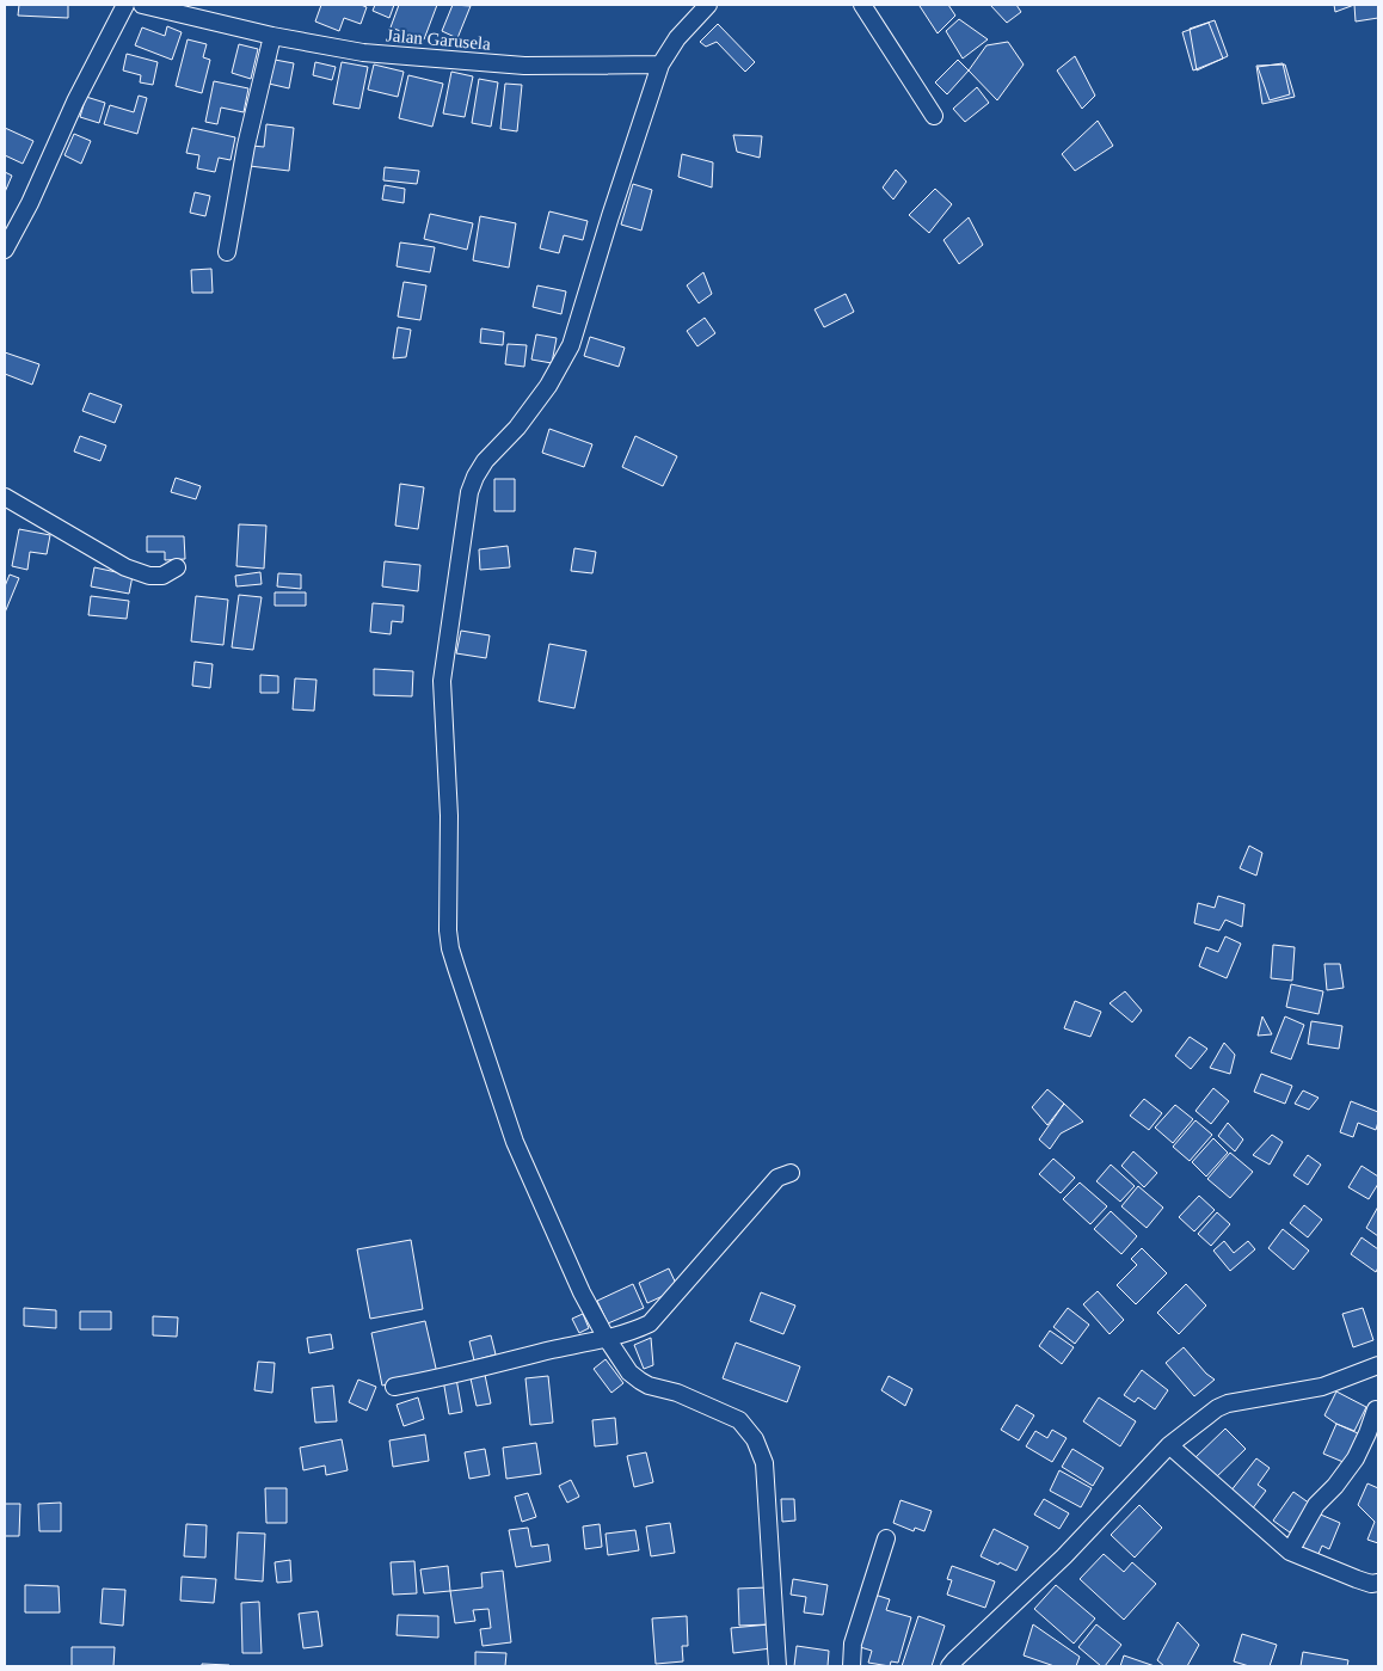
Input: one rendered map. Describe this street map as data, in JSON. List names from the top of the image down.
{
  "streets": {
    "street": ["Jalan Garusela"]
  }
}
